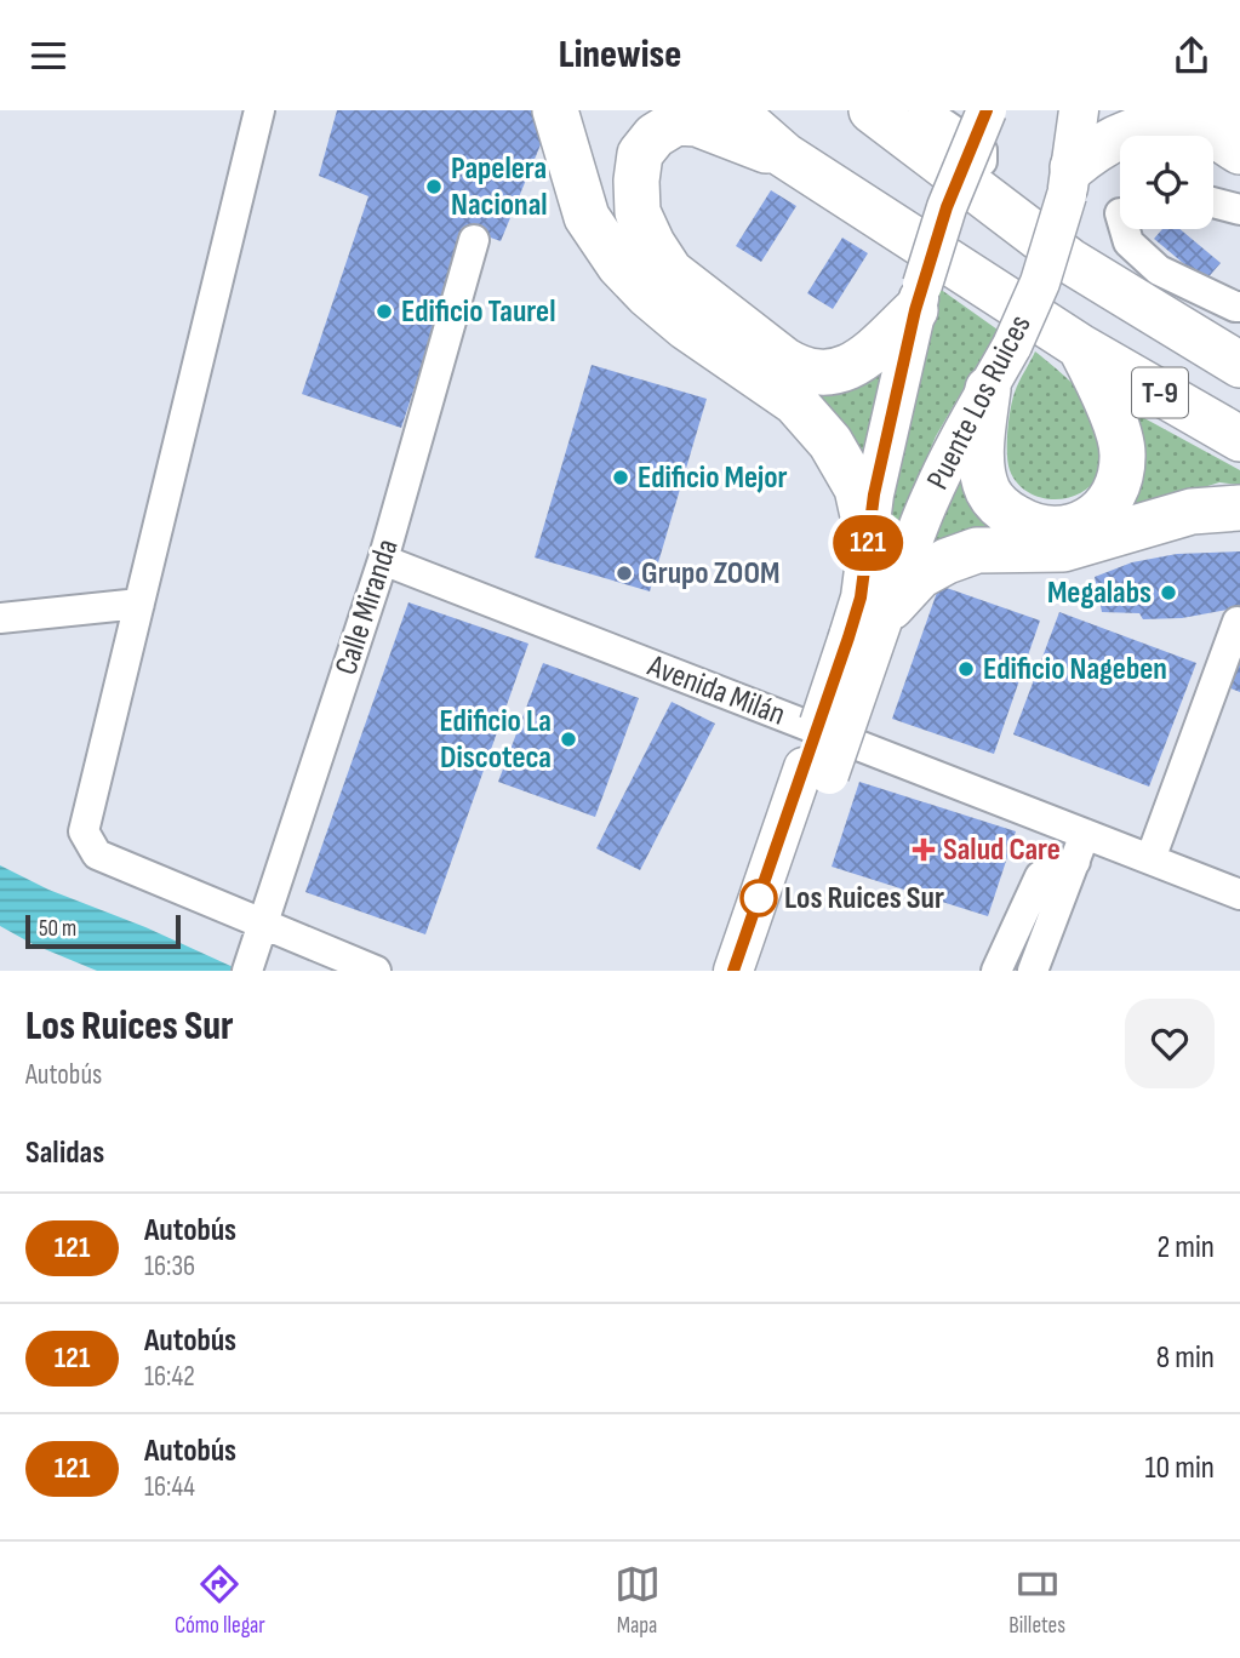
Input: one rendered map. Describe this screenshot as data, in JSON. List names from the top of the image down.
{
  "streets": {
    "highway": ["T-9"],
    "main road": ["Puente Los Ruices"],
    "street": ["Calle Miranda", "Avenida Milán"]
  },
  "crossings": [
    ["Calle Miranda", "Avenida Milán"]
  ],
  "places": {
    "other": [
      "Papelera Nacional",
      "Edificio Taurel",
      "Edificio Mejor",
      "Grupo ZOOM",
      "Megalabs",
      "Edificio Nageben",
      "Edificio La Discoteca",
      "Los Ruices Sur"
    ],
    "health": ["Salud Care"]
  },
  "lines": ["bus line 121"],
  "scale_bar": "50 m",
  "page": {
    "header": "Linewise",
    "on_map": "121",
    "scale": "50 m",
    "heading": [
      ["Los Ruices Sur", "Autobús"],
      "Salidas"
    ],
    "list": [
      {
        "mark": "121",
        "name": "Autobús",
        "note": "16:36",
        "value": "2 min"
      },
      {
        "mark": "121",
        "name": "Autobús",
        "note": "16:42",
        "value": "8 min"
      },
      {
        "mark": "121",
        "name": "Autobús",
        "note": "16:44",
        "value": "10 min"
      }
    ],
    "tabs": ["Cómo llegar", "Mapa", "Billetes"]
  }
}
